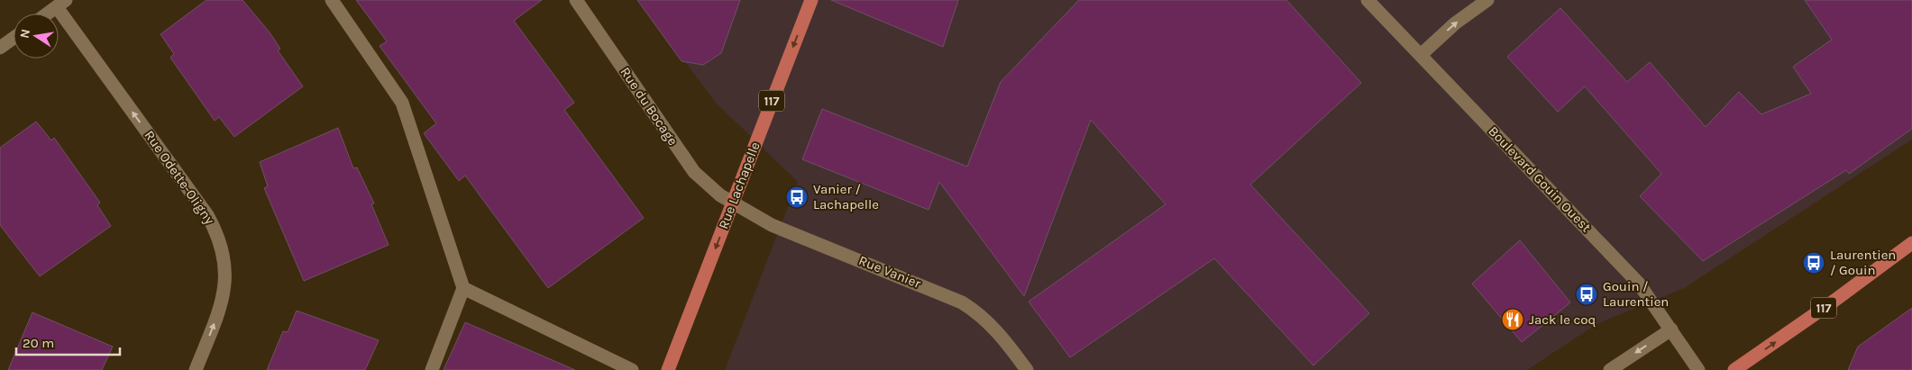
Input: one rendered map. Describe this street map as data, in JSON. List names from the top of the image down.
{
  "streets": {
    "main road": ["117", "Rue Lachapelle"],
    "street": [
      "Rue du Bocage",
      "Rue Odette-Oligny",
      "Boulevard Gouin Ouest",
      "Rue Vanier"
    ]
  },
  "crossings": [
    ["Rue du Bocage", "Rue Lachapelle"],
    ["Rue du Bocage", "Rue Vanier"],
    ["Rue Lachapelle", "Rue Vanier"]
  ],
  "one_way": ["Rue Odette-Oligny", "Rue Lachapelle"],
  "places": {
    "bus stop": ["Vanier / Lachapelle", "Laurentien / Gouin", "Gouin / Laurentien"],
    "restaurant": ["Jack le coq"]
  },
  "scale_bar": "20 m",
  "north": "left"
}
